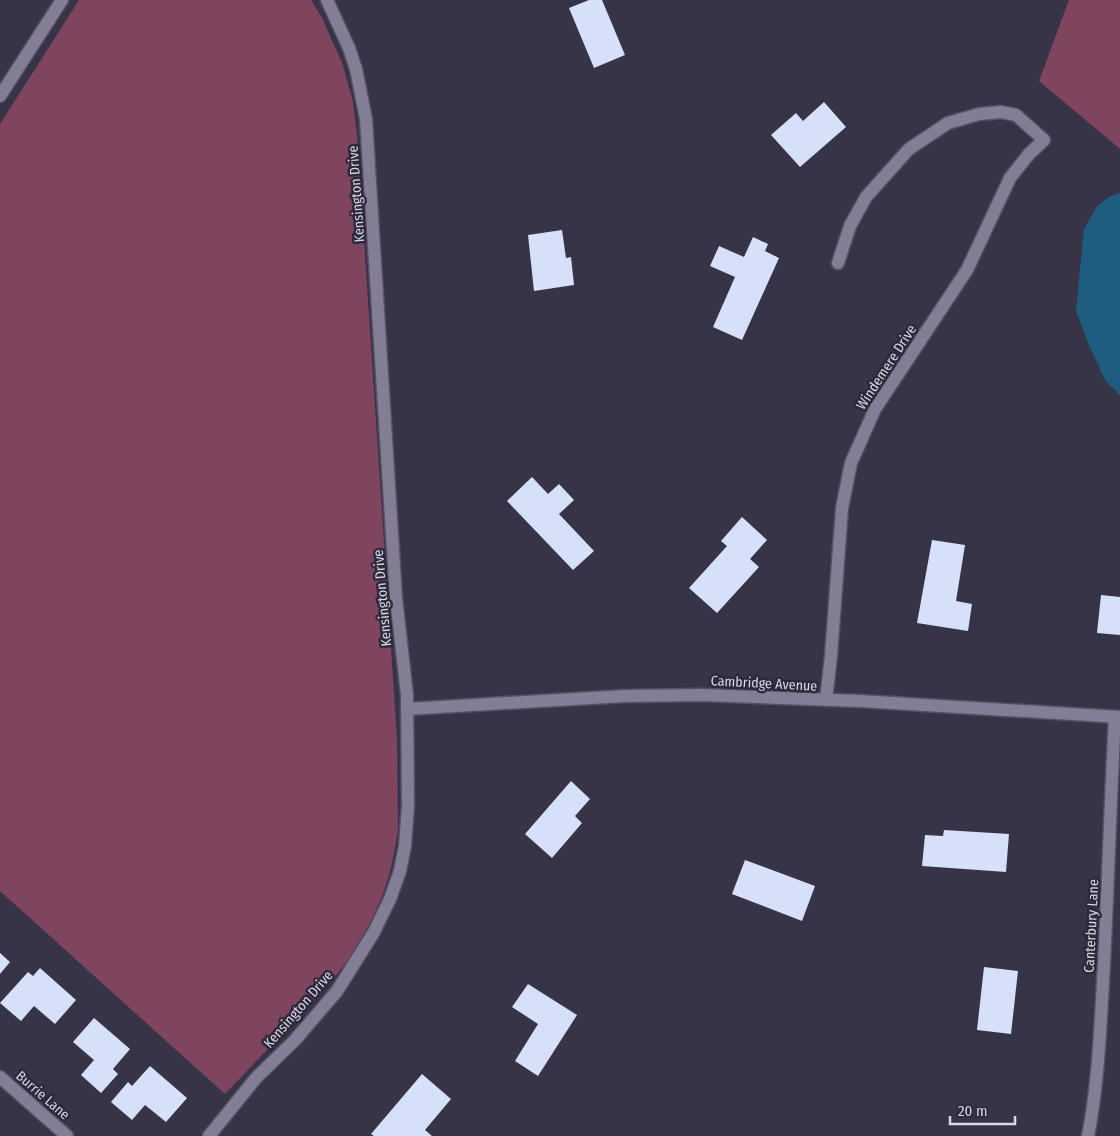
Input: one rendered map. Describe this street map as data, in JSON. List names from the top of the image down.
{
  "streets": {
    "street": [
      "Kensington Drive",
      "Windemere Drive",
      "Cambridge Avenue",
      "Canterbury Lane",
      "Burrie Lane"
    ]
  },
  "crossings": [
    ["Kensington Drive", "Cambridge Avenue"],
    ["Windemere Drive", "Cambridge Avenue"],
    ["Cambridge Avenue", "Canterbury Lane"]
  ],
  "scale_bar": "20 m"
}
